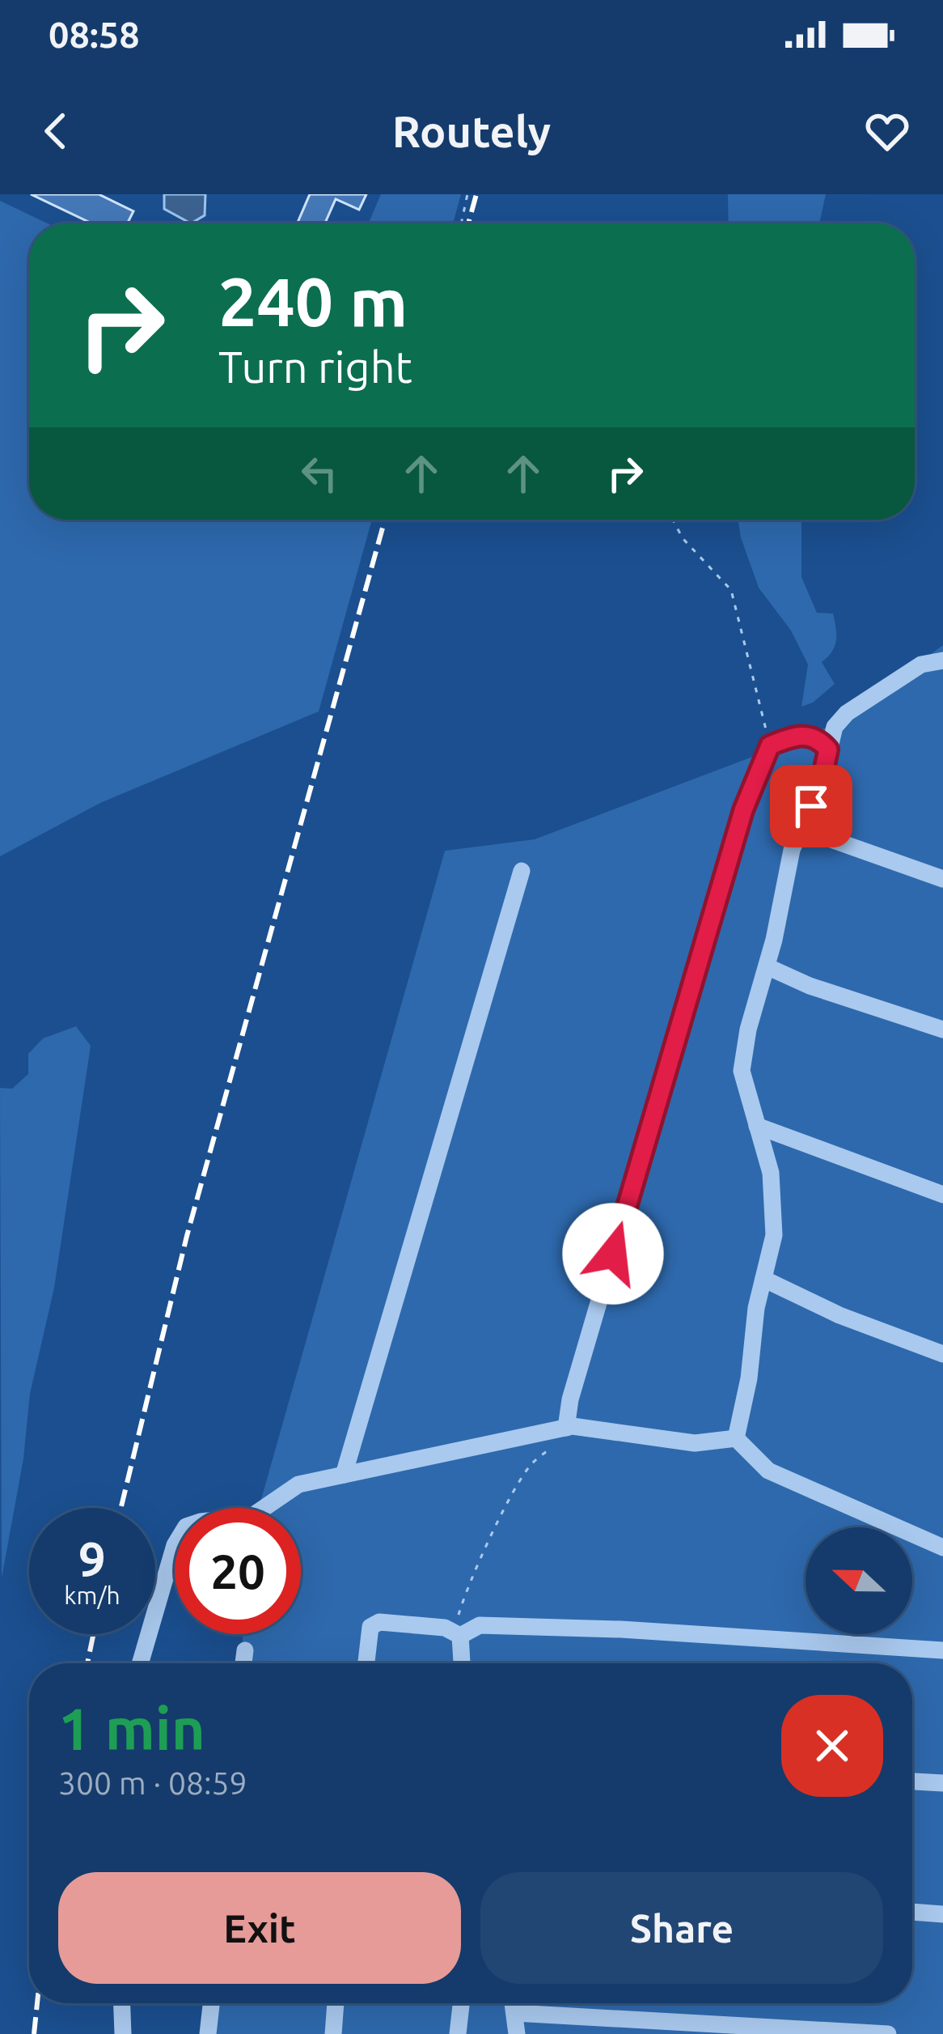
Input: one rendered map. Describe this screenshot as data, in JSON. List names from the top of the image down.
{
  "north": "left",
  "page": {
    "status": "08:58",
    "header": "Routely",
    "turn": ["240 m", "Turn right"],
    "speed": "9 km/h",
    "limit": "20",
    "heading": ["1 min", "300 m · 08:59"],
    "buttons": ["Exit", "Share"]
  }
}
